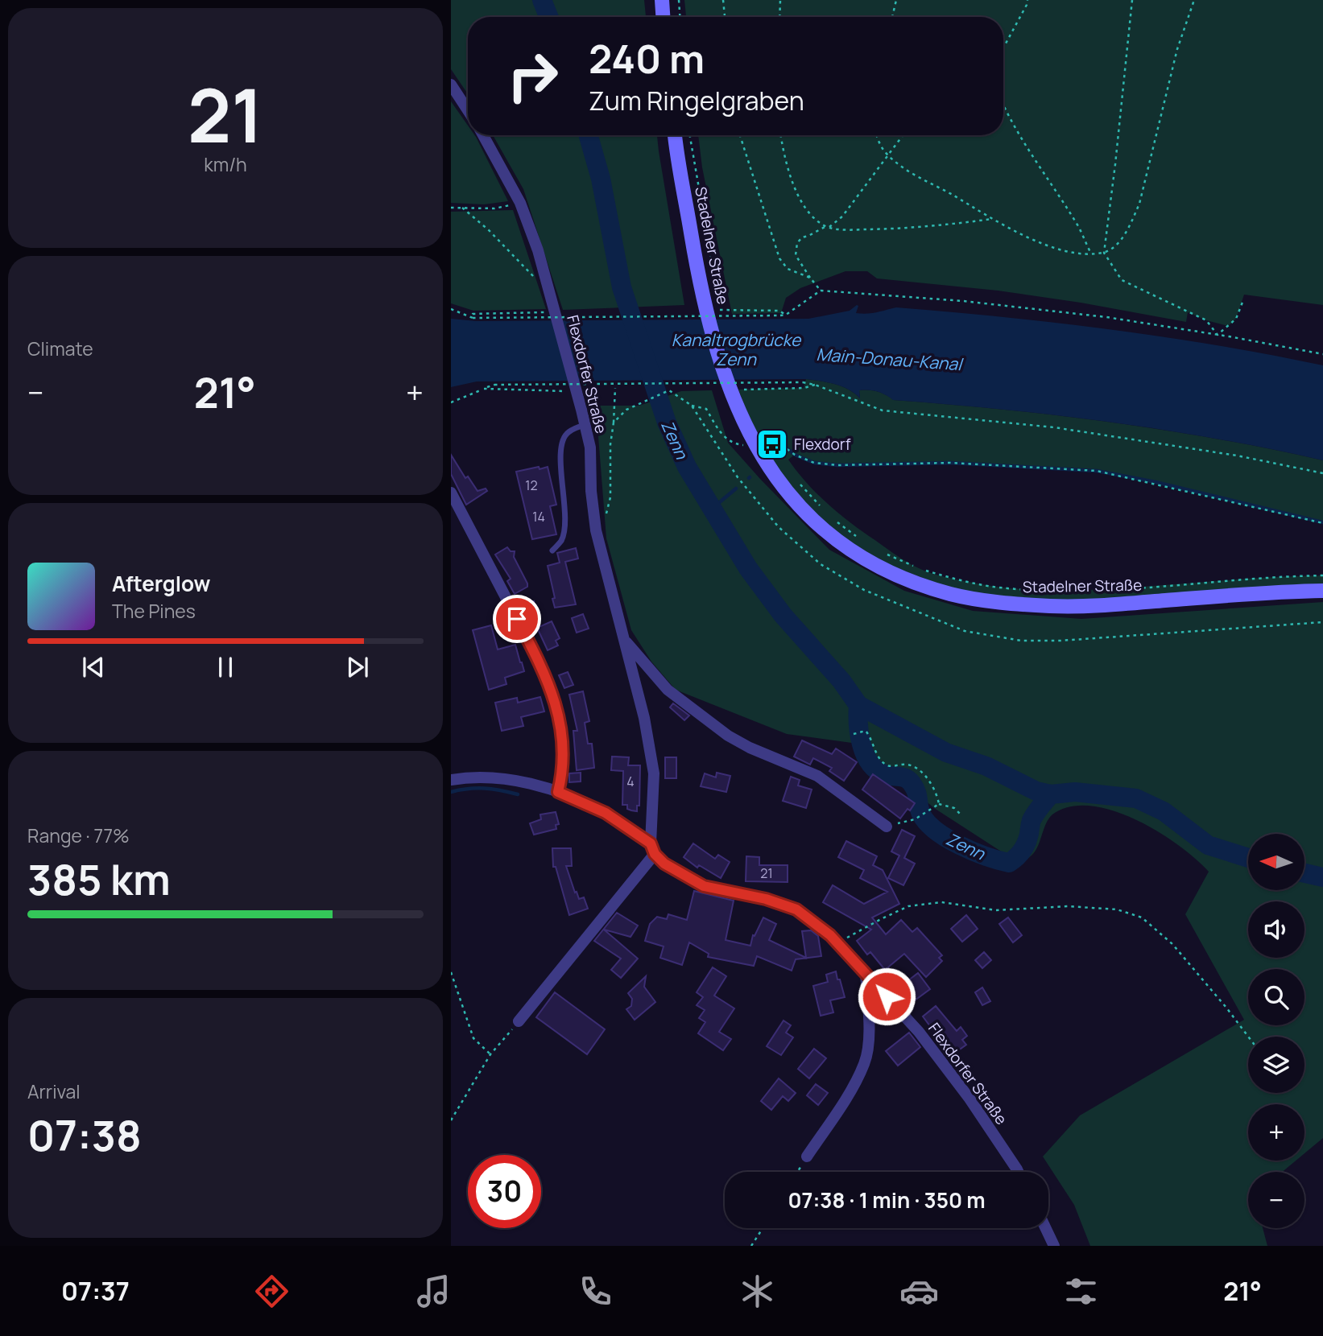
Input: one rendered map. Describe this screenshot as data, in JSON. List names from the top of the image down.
{
  "streets": {
    "main road": ["Stadelner Straße"],
    "street": ["Flexdorfer Straße"]
  },
  "water": ["Kanaltrogbrücke Zenn", "Main-Donau-Kanal", "Zenn"],
  "places": {
    "bus stop": ["Flexdorf"]
  },
  "house_numbers": [
    "12",
    "14",
    "4",
    "21"
  ],
  "north": "left",
  "page": {
    "tile": [
      ["21", "km/h"],
      "Climate",
      ["Range · 77%", "385 km"],
      ["Arrival", "07:38"]
    ],
    "turn": ["240 m", "Zum Ringelgraben"],
    "heat": ["−", "21°", "+"],
    "song": ["Afterglow", "The Pines"],
    "map_buttons": ["+", "−"],
    "limit": "30",
    "trip": "07:38 · 1 min · 350 m",
    "tabs": ["07:37", "21°"]
  }
}
